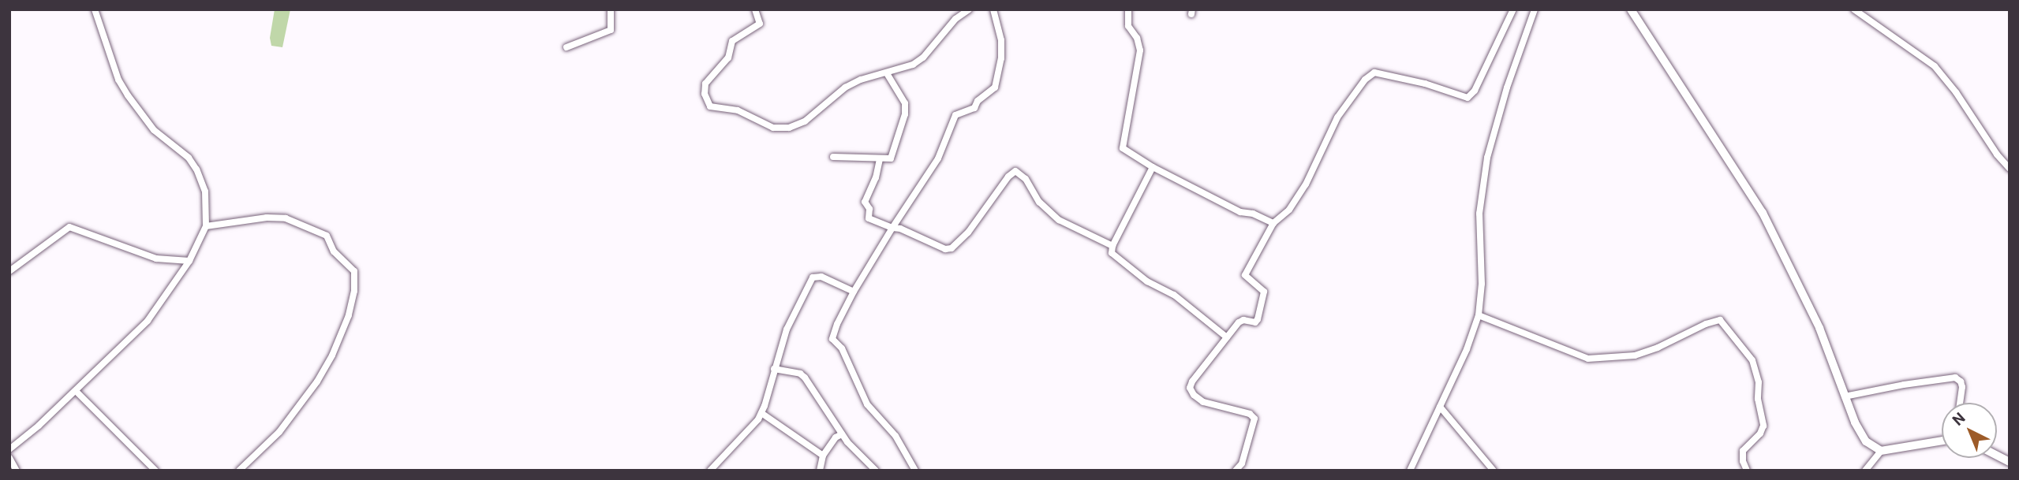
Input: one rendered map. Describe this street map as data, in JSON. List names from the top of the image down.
{
  "north": "top left"
}
